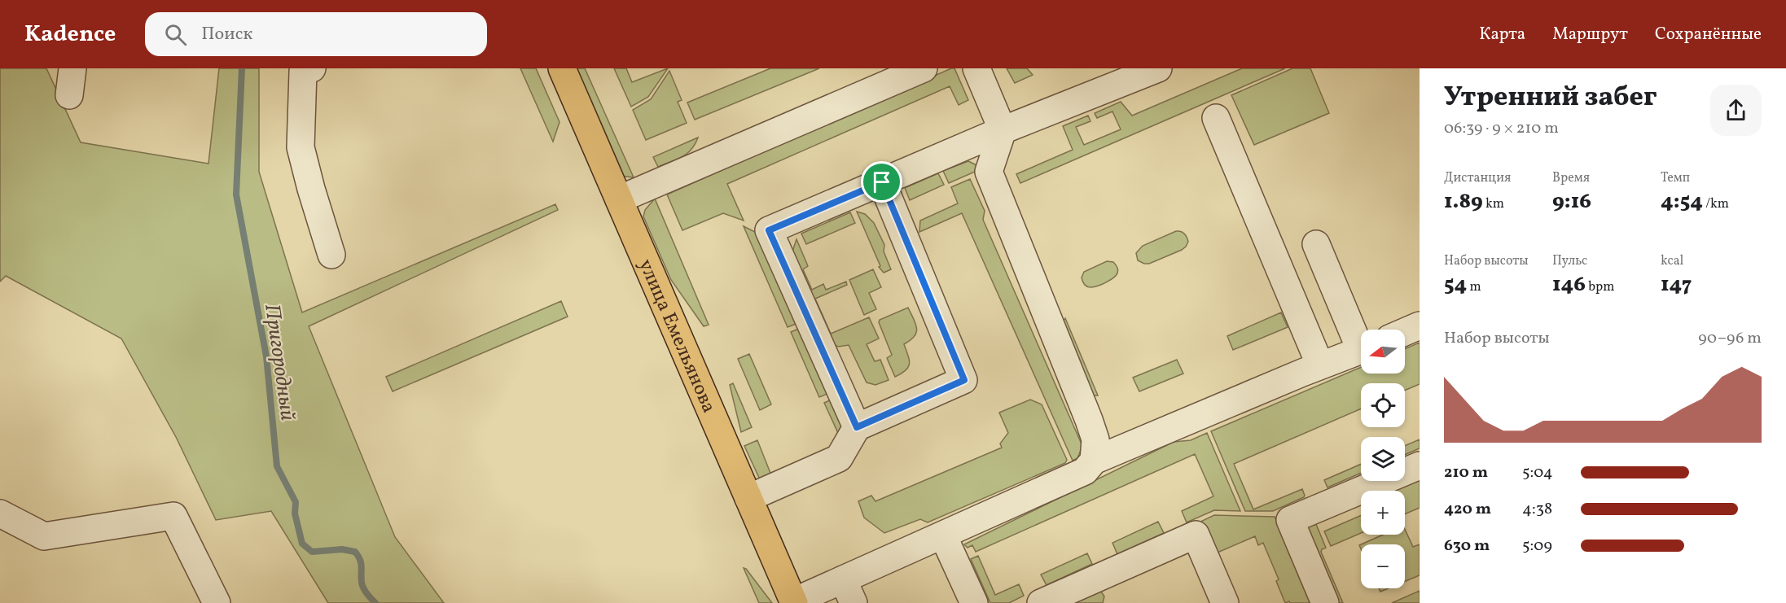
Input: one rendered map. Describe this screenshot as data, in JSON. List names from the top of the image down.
{
  "streets": {
    "main road": ["улица Емельянова"]
  },
  "water": ["Пригородный"],
  "north": "left",
  "page": {
    "header": "Kadence",
    "search": "Поиск",
    "nav": ["Карта", "Маршрут", "Сохранённые"],
    "heading": ["Утренний забег", "06:39 · 9 × 210 m"],
    "stats": [
      ["Дистанция", "1.89 km"],
      ["Время", "9:16"],
      ["Темп", "4:54 /km"],
      ["Набор высоты", "54 m"],
      ["Пульс", "146 bpm"],
      ["kcal", "147"]
    ],
    "chart": ["Набор высоты", "90–96 m"],
    "map_buttons": ["+", "−"],
    "list": [
      {
        "name": "210 m",
        "note": "5:04"
      },
      {
        "name": "420 m",
        "note": "4:38"
      },
      {
        "name": "630 m",
        "note": "5:09"
      }
    ]
  }
}
